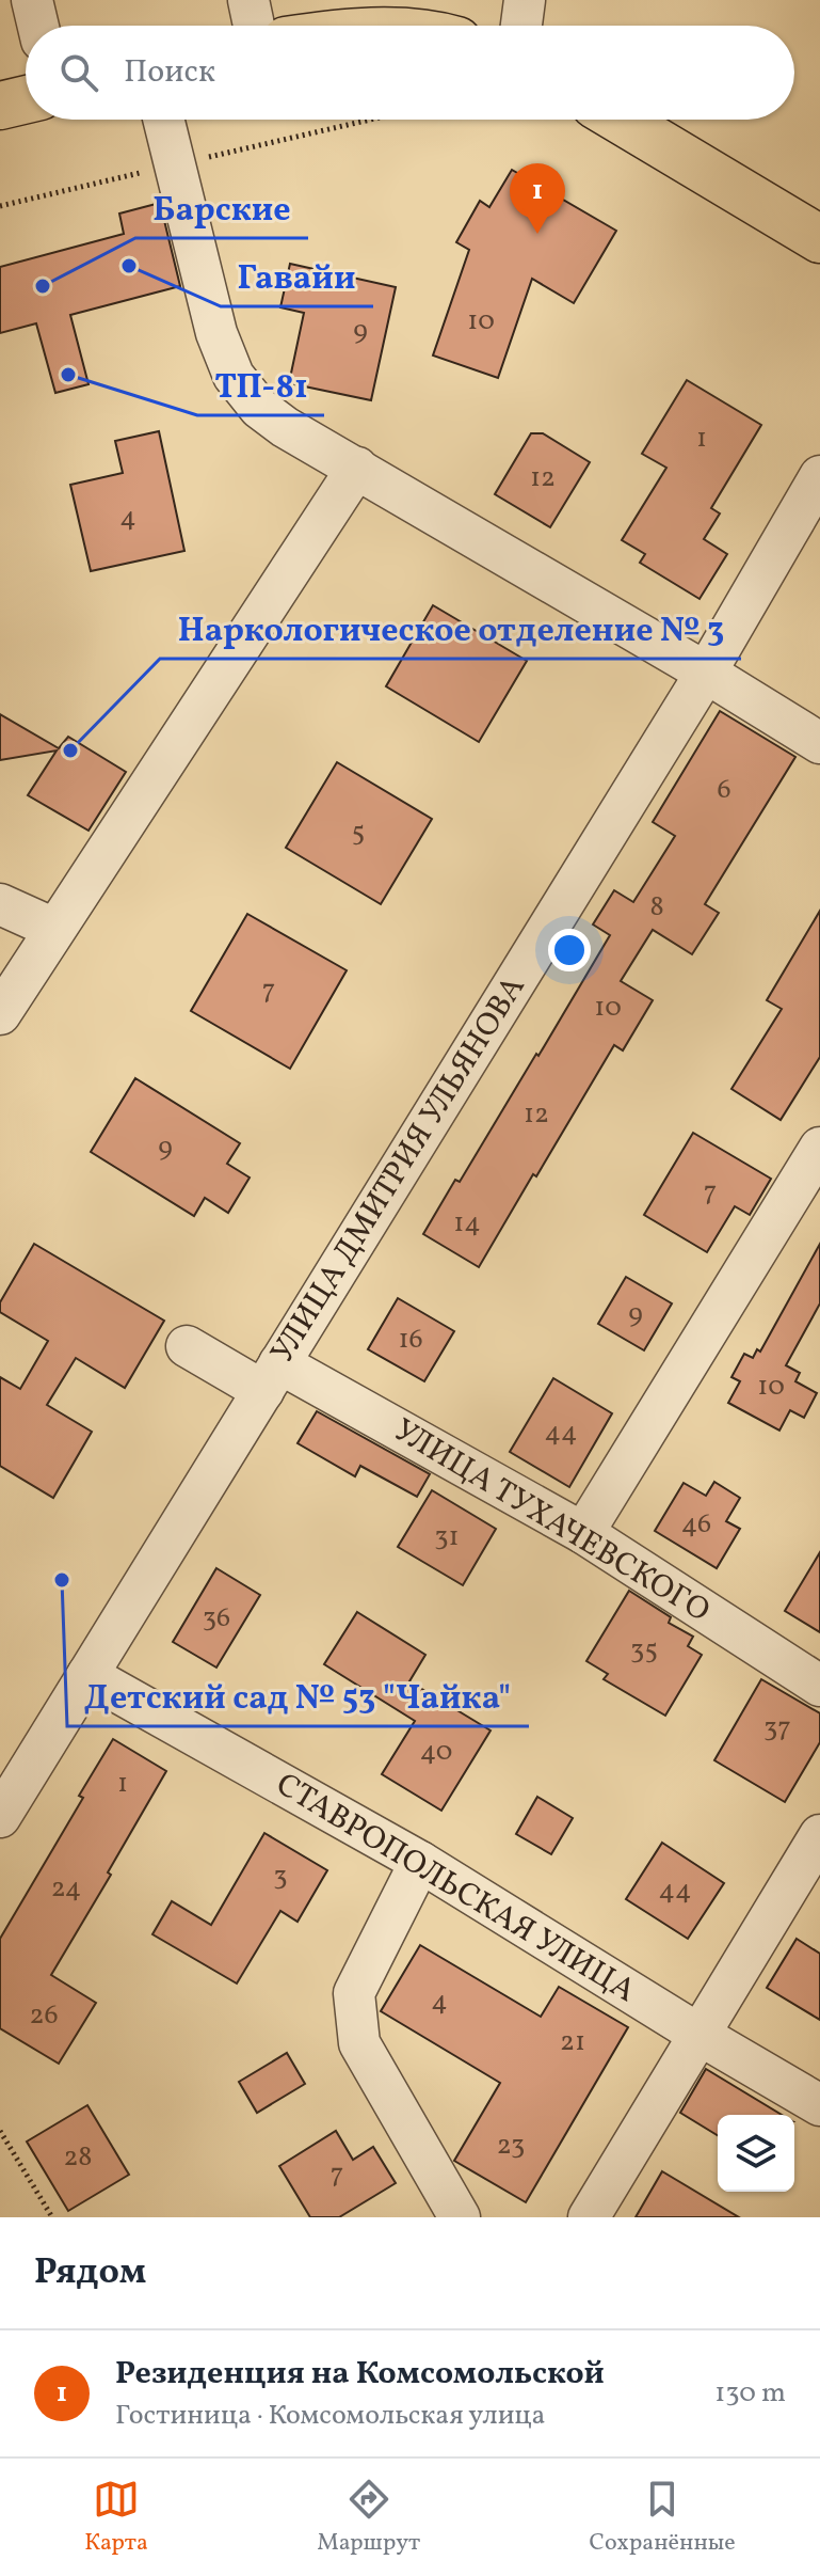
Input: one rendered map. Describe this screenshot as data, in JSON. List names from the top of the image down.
{
  "streets": {
    "street": ["УЛИЦА ДМИТРИЯ УЛЬЯНОВА", "УЛИЦА ТУХАЧЕВСКОГО", "СТАВРОПОЛЬСКАЯ УЛИЦА"]
  },
  "crossings": [
    ["УЛИЦА ДМИТРИЯ УЛЬЯНОВА", "УЛИЦА ТУХАЧЕВСКОГО"],
    ["УЛИЦА ДМИТРИЯ УЛЬЯНОВА", "СТАВРОПОЛЬСКАЯ УЛИЦА"]
  ],
  "places": [
    "Гавайи",
    "Барские",
    "ТП-81",
    "Наркологическое отделение № 3",
    "Детский сад № 53 \"Чайка\""
  ],
  "house_numbers": [
    "10",
    "9",
    "1",
    "12",
    "4",
    "6",
    "5",
    "8",
    "7",
    "10",
    "12",
    "9",
    "7",
    "14",
    "9",
    "16",
    "10",
    "44",
    "46",
    "31",
    "36",
    "35",
    "37",
    "40",
    "1",
    "3",
    "24",
    "44",
    "4",
    "26",
    "21",
    "23",
    "28",
    "7"
  ],
  "page": {
    "search": "Поиск",
    "pins": "1",
    "heading": "Рядом",
    "list": [
      {
        "mark": "1",
        "name": "Резиденция на Комсомольской",
        "note": "Гостиница · Комсомольская улица",
        "value": "130 m"
      }
    ],
    "nav": ["Карта", "Маршрут", "Сохранённые"]
  }
}
